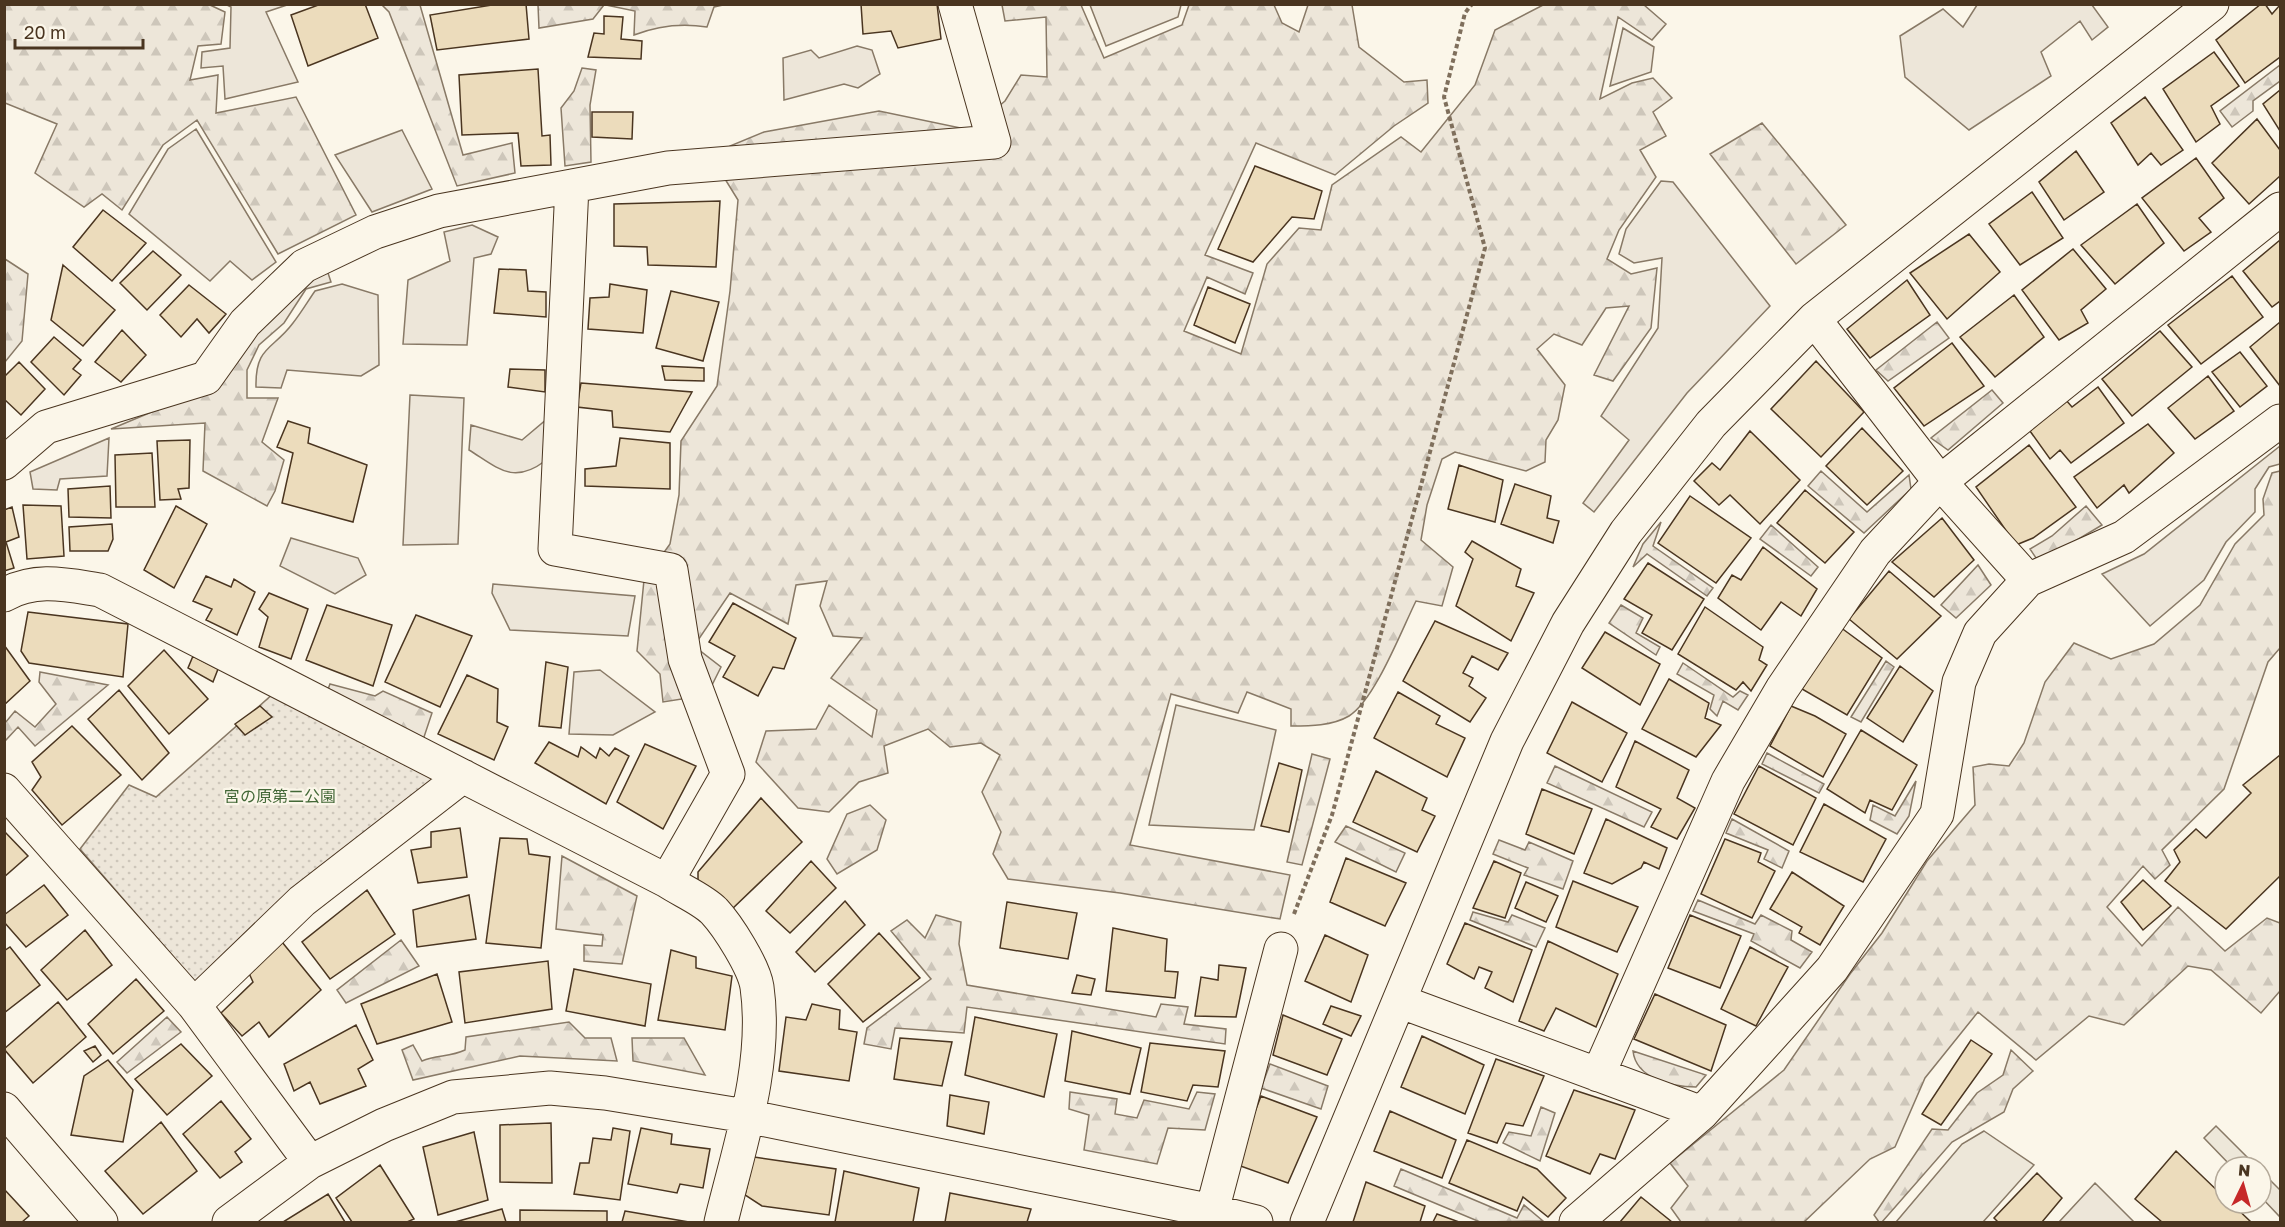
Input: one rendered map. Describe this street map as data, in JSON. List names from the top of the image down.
{
  "parks": ["宮の原第二公園"],
  "scale_bar": "20 m",
  "north": "top"
}
